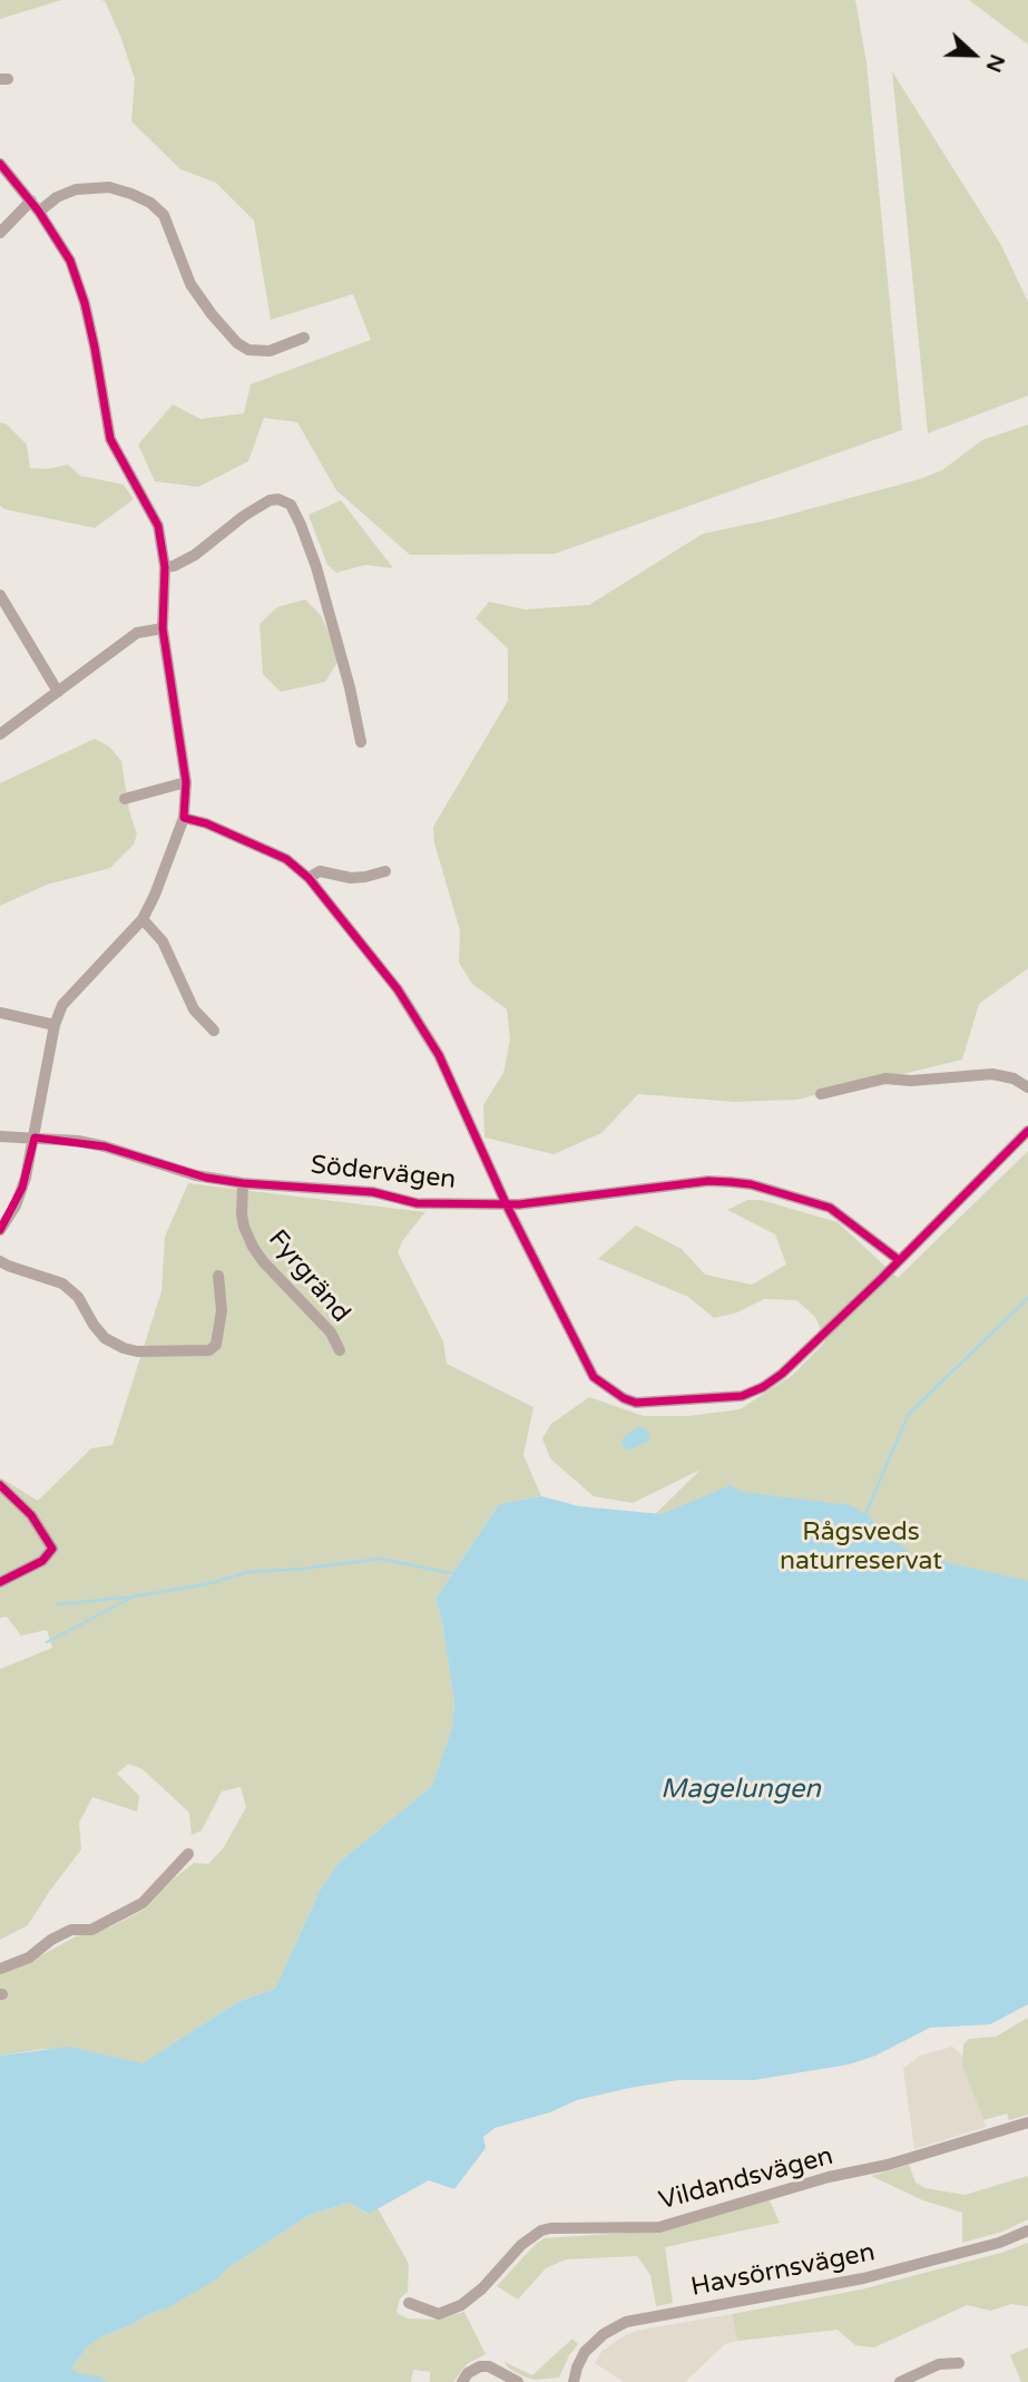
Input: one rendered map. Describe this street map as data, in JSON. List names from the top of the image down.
{
  "streets": {
    "street": [
      "Södervägen",
      "Fyrgränd",
      "Vildandsvägen",
      "Havsörnsvägen"
    ]
  },
  "crossings": [
    ["Södervägen", "Fyrgränd"]
  ],
  "water": ["Magelungen"],
  "parks": ["Rågsveds naturreservat"],
  "north": "right"
}
